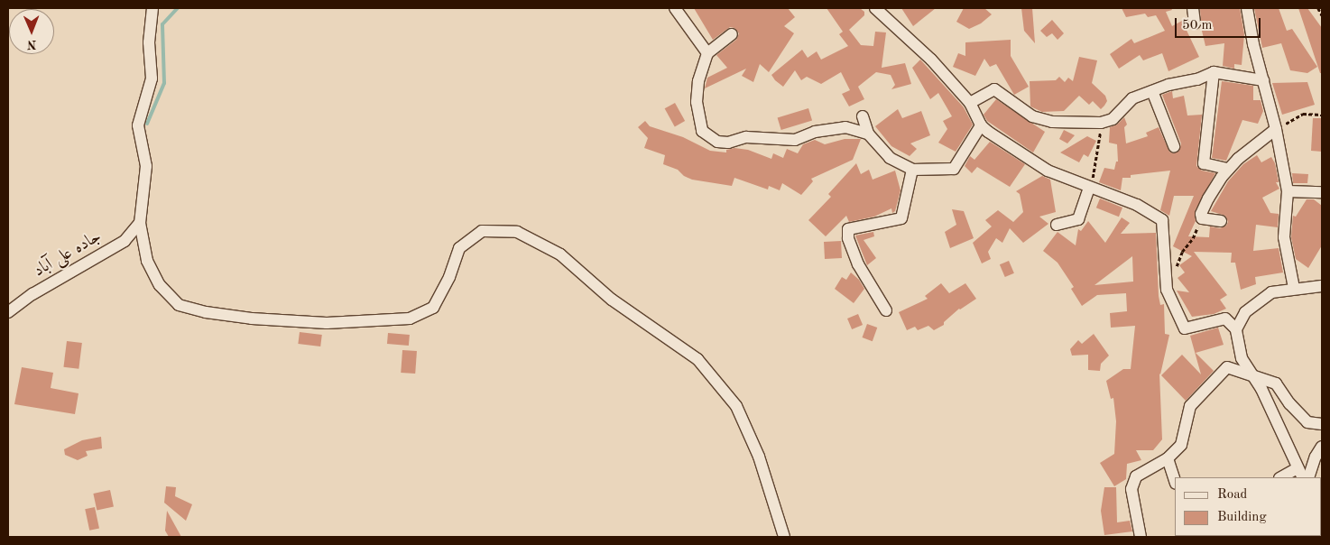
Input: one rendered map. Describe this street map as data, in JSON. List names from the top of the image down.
{
  "streets": {
    "street": ["جاده علی آباد"]
  },
  "legend": ["Road", "Building"],
  "scale_bar": "50 m",
  "north": "bottom"
}
